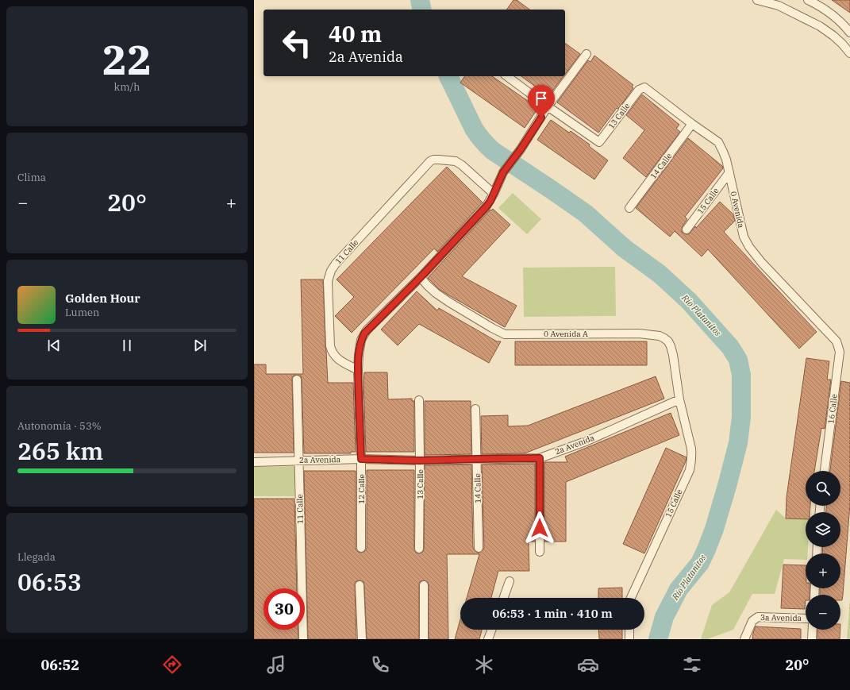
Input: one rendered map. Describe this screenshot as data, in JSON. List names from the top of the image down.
{
  "streets": {
    "street": [
      "13 Calle",
      "14 Calle",
      "15 Calle",
      "0 Avenida",
      "11 Calle",
      "0 Avenida A",
      "16 Calle",
      "2a Avenida",
      "12 Calle",
      "3a Avenida"
    ]
  },
  "crossings": [
    ["13 Calle", "0 Avenida"],
    ["13 Calle", "2a Avenida"],
    ["13 Calle", "12 Calle"],
    ["14 Calle", "0 Avenida"],
    ["14 Calle", "2a Avenida"],
    ["15 Calle", "0 Avenida"],
    ["15 Calle", "0 Avenida A"],
    ["15 Calle", "2a Avenida"],
    ["0 Avenida", "16 Calle"],
    ["11 Calle", "2a Avenida"],
    ["11 Calle", "12 Calle"],
    ["0 Avenida A", "2a Avenida"],
    ["0 Avenida A", "12 Calle"],
    ["2a Avenida", "12 Calle"]
  ],
  "water": ["Río Platanitos"],
  "page": {
    "tile": [
      ["22", "km/h"],
      "Clima",
      ["Autonomía · 53%", "265 km"],
      ["Llegada", "06:53"]
    ],
    "turn": ["40 m", "2a Avenida"],
    "heat": ["−", "20°", "+"],
    "song": ["Golden Hour", "Lumen"],
    "map_buttons": ["+", "−"],
    "limit": "30",
    "trip": "06:53 · 1 min · 410 m",
    "tabs": ["06:52", "20°"]
  }
}
